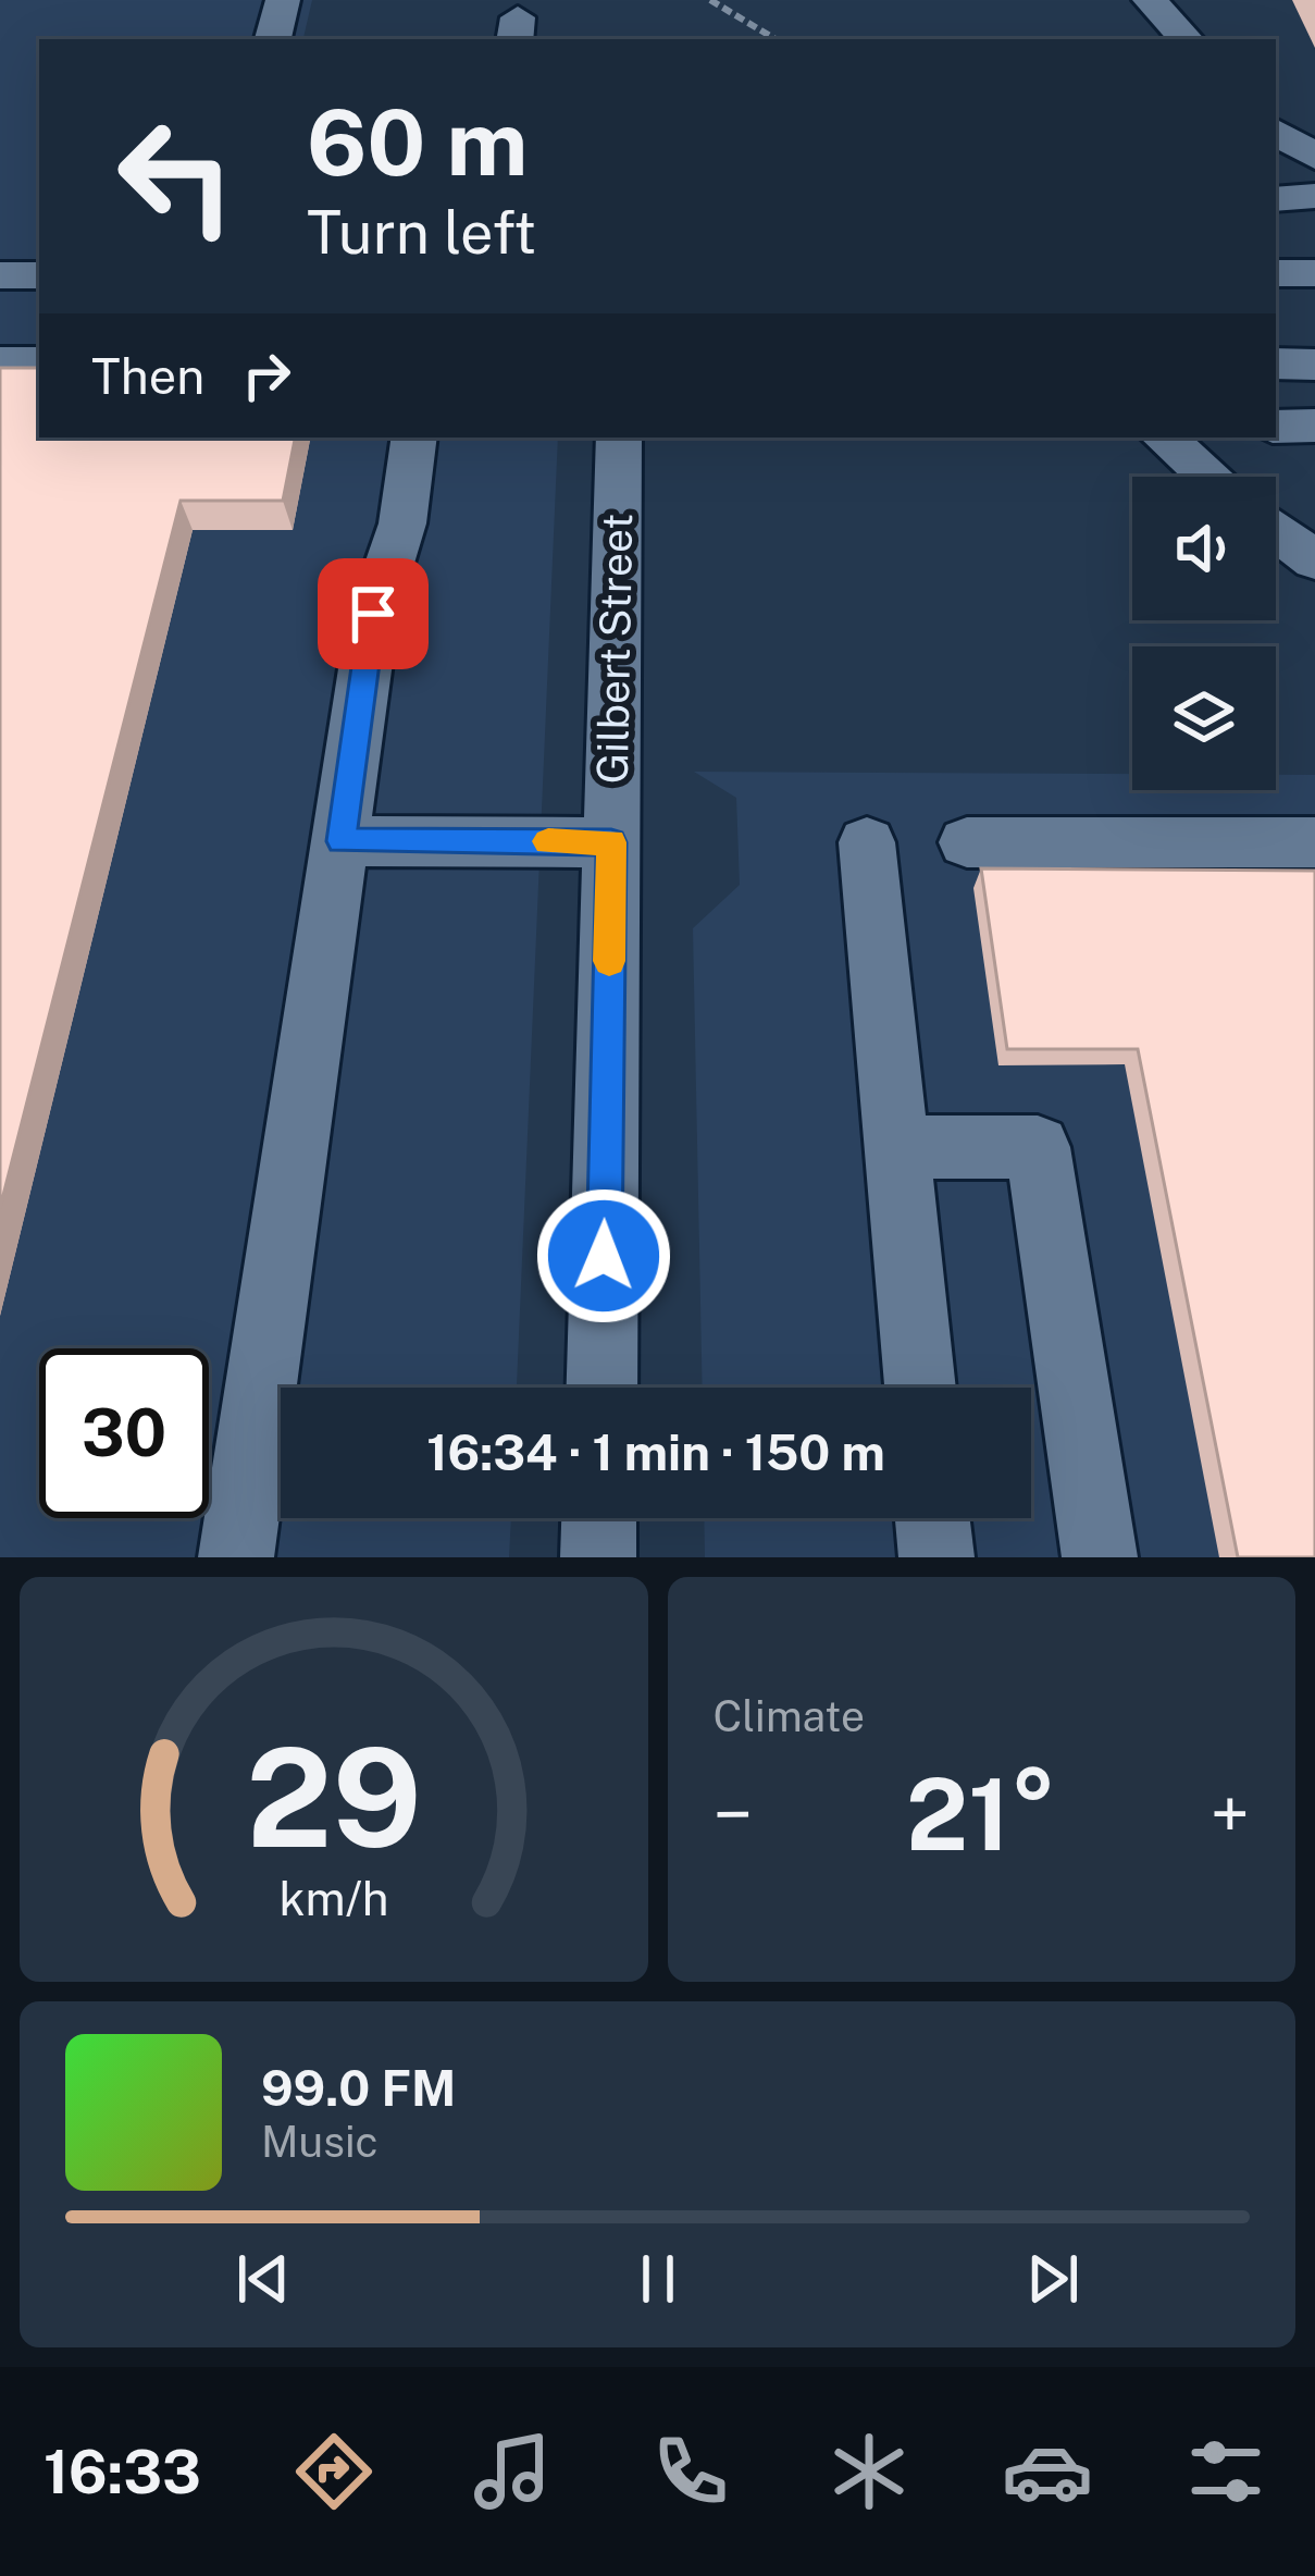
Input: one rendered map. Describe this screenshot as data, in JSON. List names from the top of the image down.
{
  "streets": {
    "street": ["Gilbert Street"]
  },
  "page": {
    "turn": ["60 m", "Turn left"],
    "then": "Then",
    "limit": "30",
    "trip": "16:34 · 1 min · 150 m",
    "tile": "Climate",
    "heat": ["−", "21°", "+"],
    "song": ["99.0 FM", "Music"],
    "tabs": "16:33",
    "gauge": ["29", "km/h"]
  }
}
